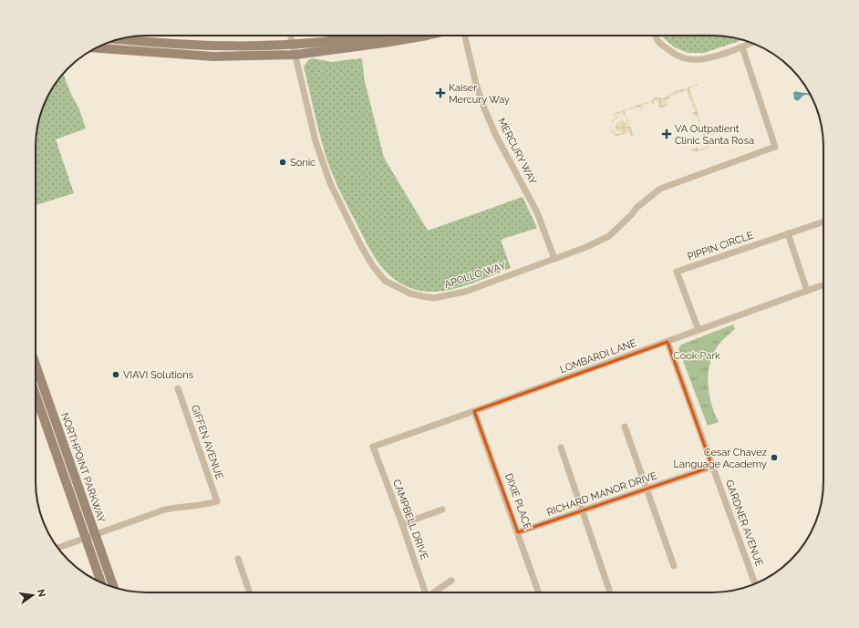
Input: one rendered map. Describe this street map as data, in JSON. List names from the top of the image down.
{
  "streets": {
    "street": [
      "MERCURY WAY",
      "PIPPIN CIRCLE",
      "APOLLO WAY",
      "LOMBARDI LANE",
      "GIFFEN AVENUE",
      "NORTHPOINT PARKWAY",
      "RICHARD MANOR DRIVE",
      "DIXIE PLACE",
      "CAMPBELL DRIVE",
      "GARDNER AVENUE"
    ]
  },
  "crossings": [
    ["MERCURY WAY", "APOLLO WAY"],
    ["PIPPIN CIRCLE", "LOMBARDI LANE"],
    ["LOMBARDI LANE", "DIXIE PLACE"],
    ["LOMBARDI LANE", "CAMPBELL DRIVE"],
    ["LOMBARDI LANE", "GARDNER AVENUE"],
    ["GIFFEN AVENUE", "NORTHPOINT PARKWAY"],
    ["RICHARD MANOR DRIVE", "DIXIE PLACE"],
    ["RICHARD MANOR DRIVE", "GARDNER AVENUE"]
  ],
  "parks": ["Cook Park"],
  "places": {
    "health": ["Kaiser Mercury Way", "VA Outpatient Clinic Santa Rosa"],
    "other": ["Sonic", "VIAVI Solutions", "Cesar Chavez Language Academy"]
  },
  "north": "right"
}
